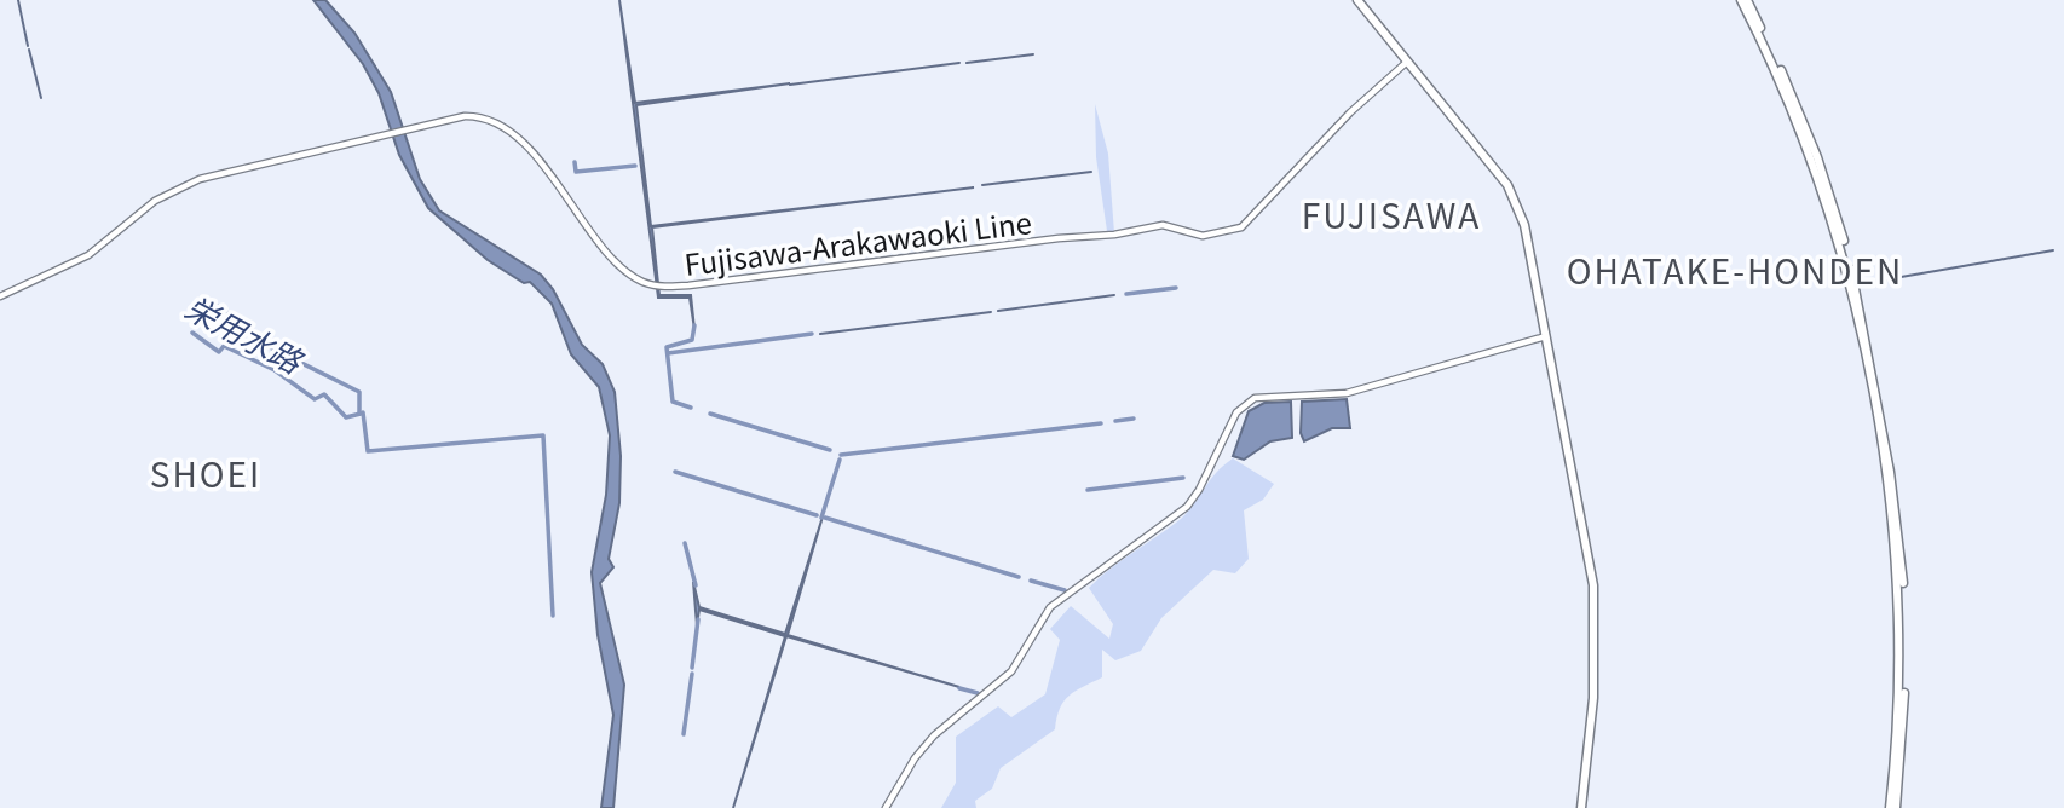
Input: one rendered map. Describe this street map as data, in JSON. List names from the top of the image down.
{
  "streets": {
    "main road": ["Fujisawa-Arakawaoki Line"]
  },
  "districts": ["FUJISAWA", "OHATAKE-HONDEN", "SHOEI"],
  "water": ["栄用水路"]
}
